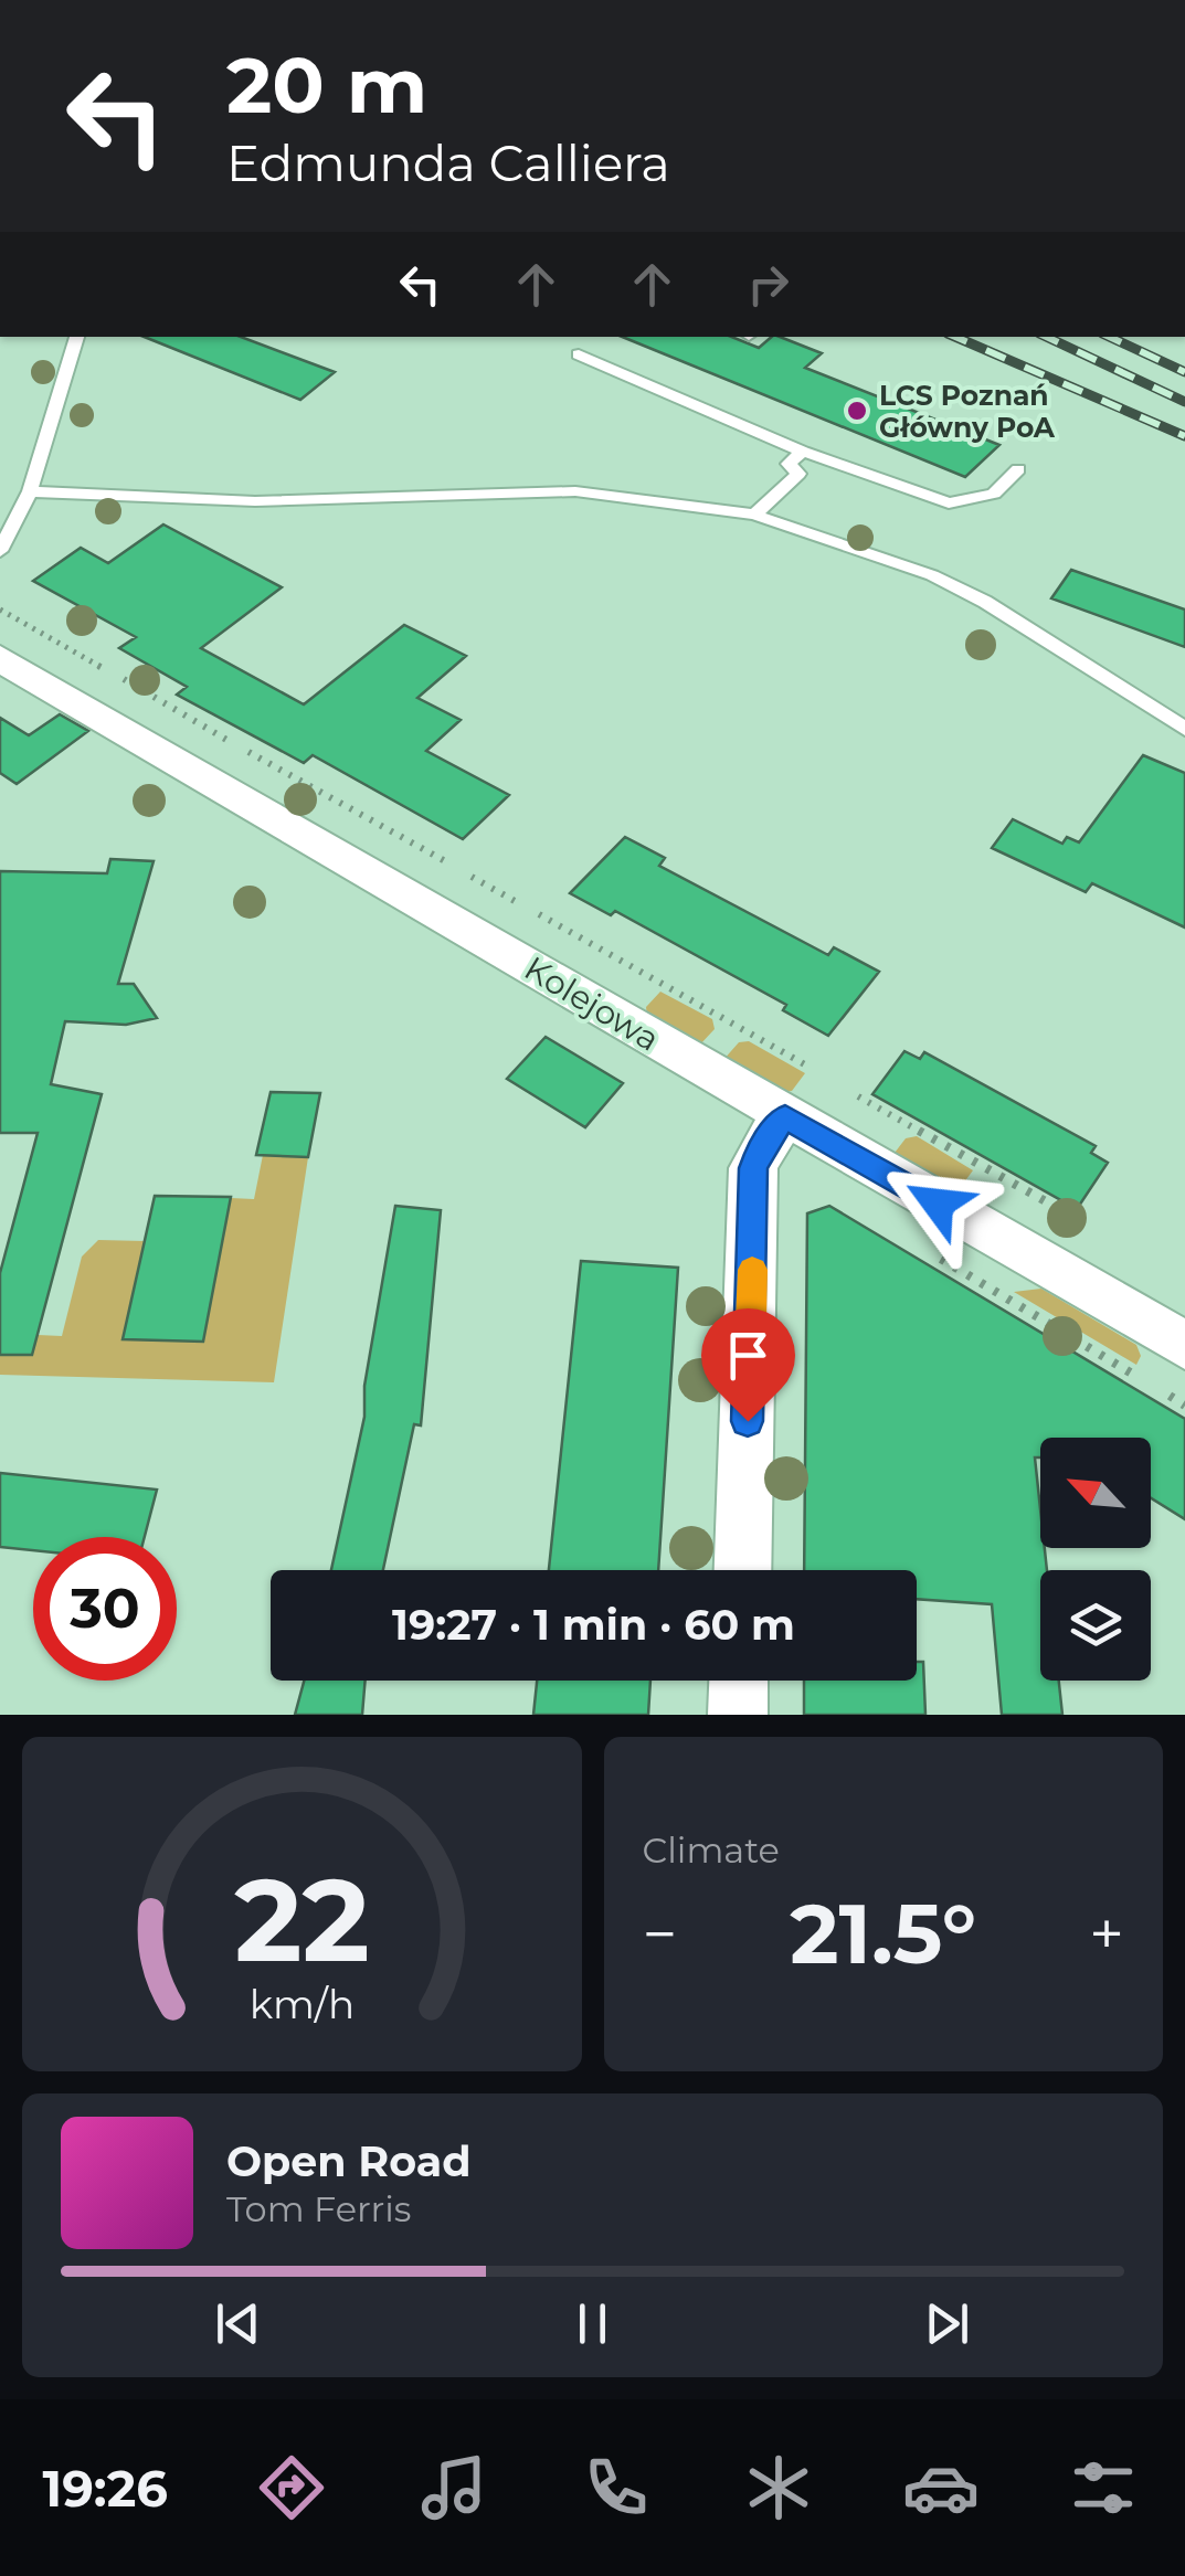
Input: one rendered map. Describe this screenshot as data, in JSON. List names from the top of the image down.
{
  "streets": {
    "street": ["Kolejowa"]
  },
  "places": ["LCS Poznań Główny PoA"],
  "north": "top left",
  "page": {
    "turn": ["20 m", "Edmunda Calliera"],
    "limit": "30",
    "trip": "19:27 · 1 min · 60 m",
    "tile": "Climate",
    "heat": ["−", "21.5°", "+"],
    "song": ["Open Road", "Tom Ferris"],
    "tabs": "19:26",
    "gauge": ["22", "km/h"]
  }
}
